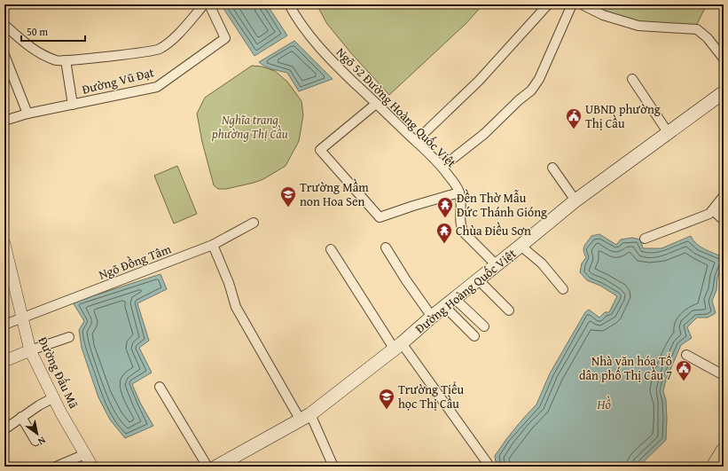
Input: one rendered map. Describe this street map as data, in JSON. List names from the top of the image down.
{
  "streets": {
    "main road": ["Đường Hoàng Quốc Việt"],
    "street": [
      "Đường Vũ Đạt",
      "Ngõ 52 Đường Hoàng Quốc Việt",
      "Ngõ Đồng Tâm",
      "Đường Đấu Mã"
    ]
  },
  "crossings": [
    ["Ngõ 52 Đường Hoàng Quốc Việt", "Đường Hoàng Quốc Việt"],
    ["Ngõ Đồng Tâm", "Đường Đấu Mã"]
  ],
  "water": ["Hồ"],
  "parks": ["Nghĩa trang phường Thị Cầu"],
  "places": {
    "public building": ["UBND phường Thị Cầu", "Nhà văn hóa Tổ dân phố Thị Cầu 7"],
    "school or university": ["Trường Mầm non Hoa Sen", "Trường Tiểu học Thị Cầu"],
    "temple": ["Đền Thờ Mẫu Đức Thánh Gióng", "Chùa Điều Sơn"]
  },
  "scale_bar": "50 m",
  "north": "bottom right"
}
